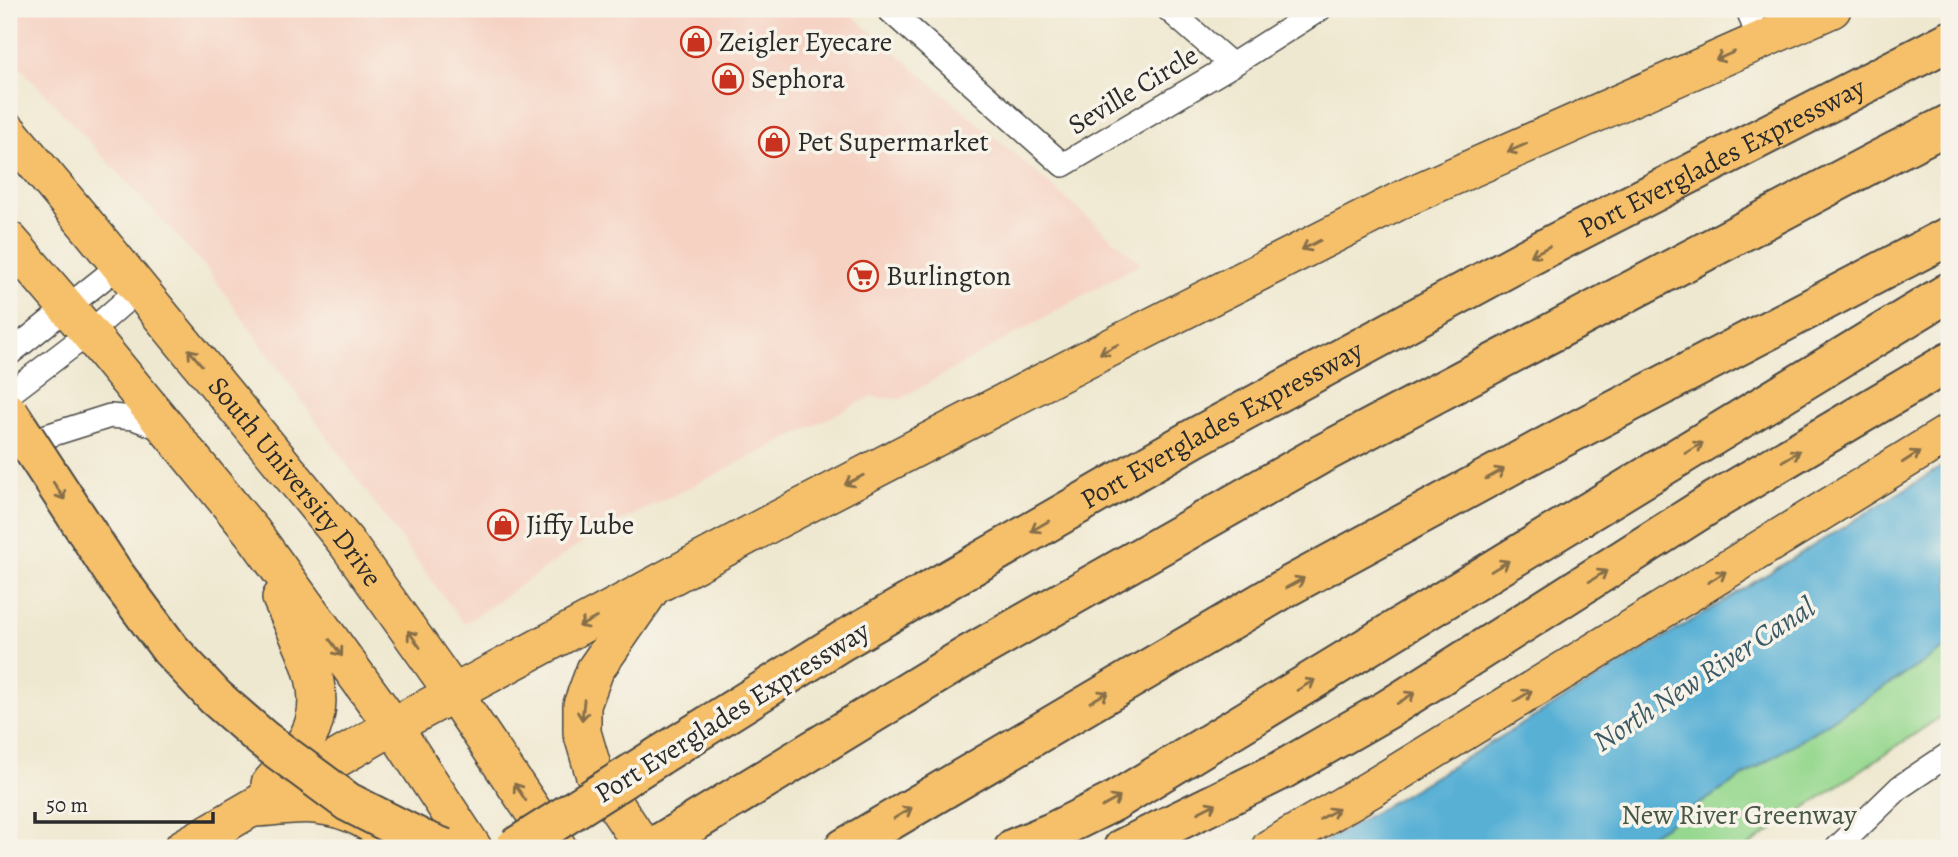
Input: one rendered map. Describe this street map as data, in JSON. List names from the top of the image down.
{
  "streets": {
    "highway": ["Port Everglades Expressway"],
    "main road": ["South University Drive"],
    "street": ["Seville Circle"]
  },
  "water": ["North New River Canal"],
  "parks": ["New River Greenway"],
  "places": {
    "shop": [
      "Zeigler Eyecare",
      "Sephora",
      "Pet Supermarket",
      "Jiffy Lube"
    ],
    "supermarket": ["Burlington"]
  },
  "scale_bar": "50 m"
}
